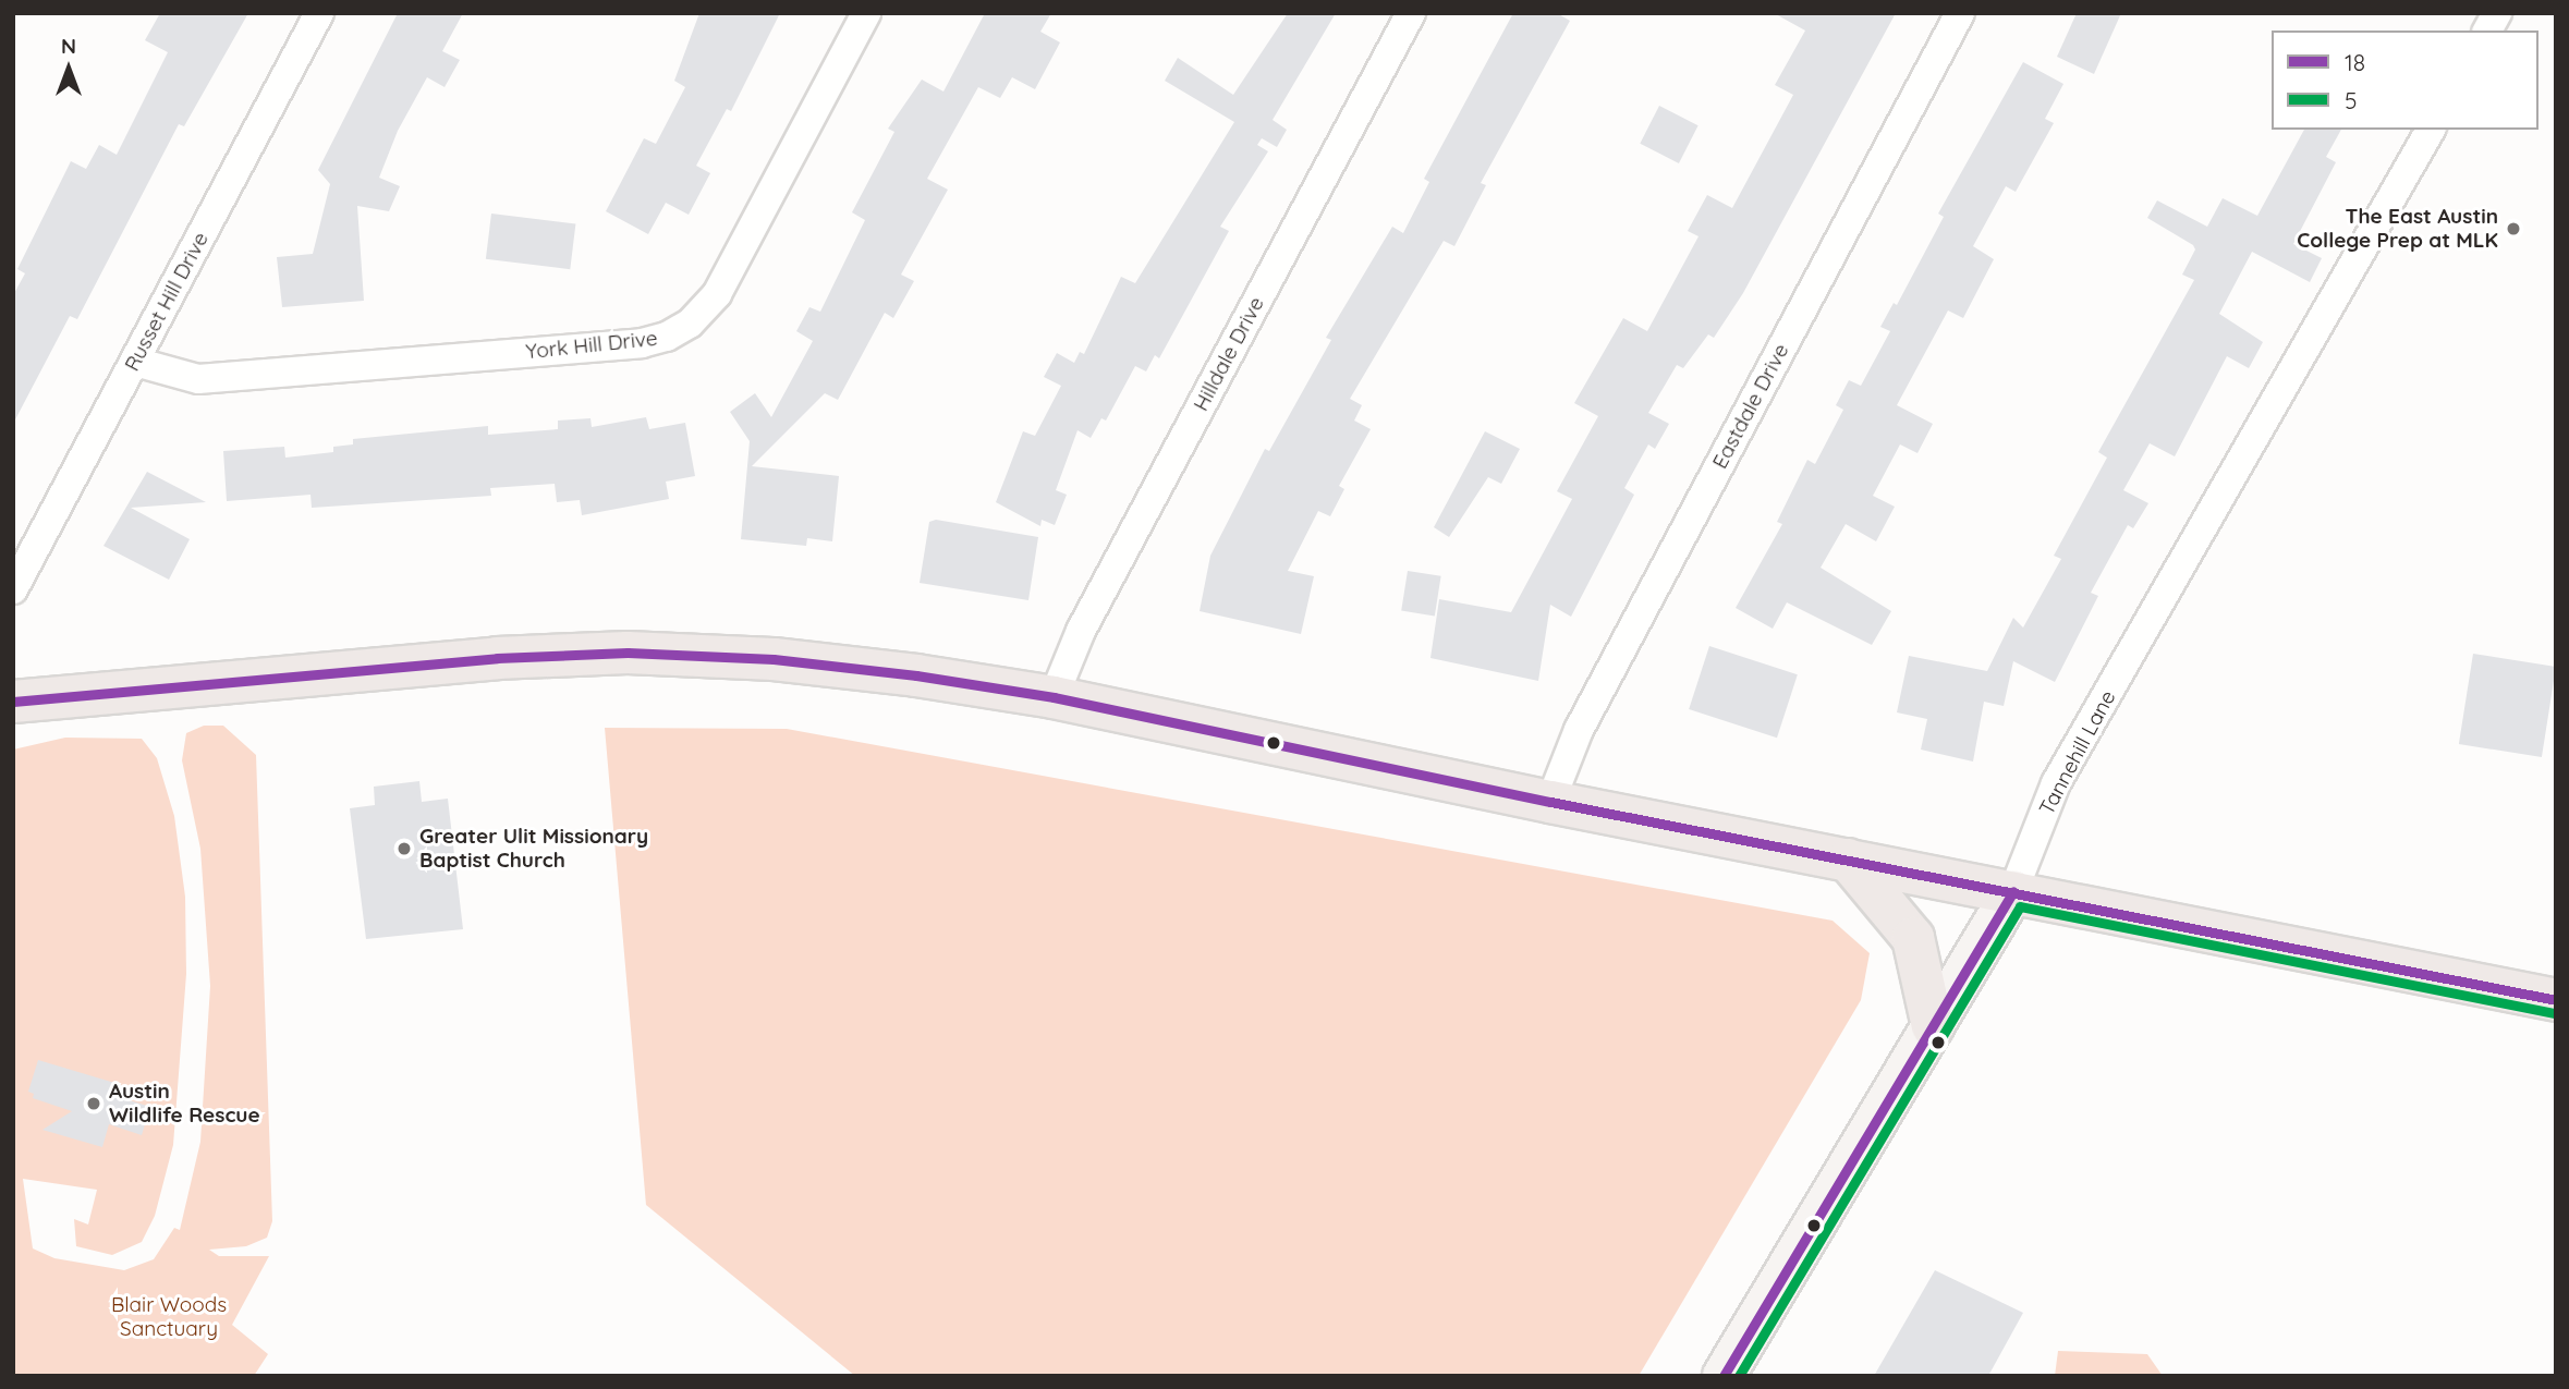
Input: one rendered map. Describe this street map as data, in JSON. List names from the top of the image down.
{
  "streets": {
    "street": [
      "Russet Hill Drive",
      "York Hill Drive",
      "Hilldale Drive",
      "Eastdale Drive",
      "Tannehill Lane"
    ]
  },
  "crossings": [
    ["Russet Hill Drive", "York Hill Drive"]
  ],
  "parks": ["Blair Woods Sanctuary"],
  "places": ["The East Austin College Prep at MLK", "Greater Ulit Missionary Baptist Church", "Austin Wildlife Rescue"],
  "lines": ["transit line 18", "transit line 5"],
  "legend": ["18", "5"],
  "north": "top"
}
